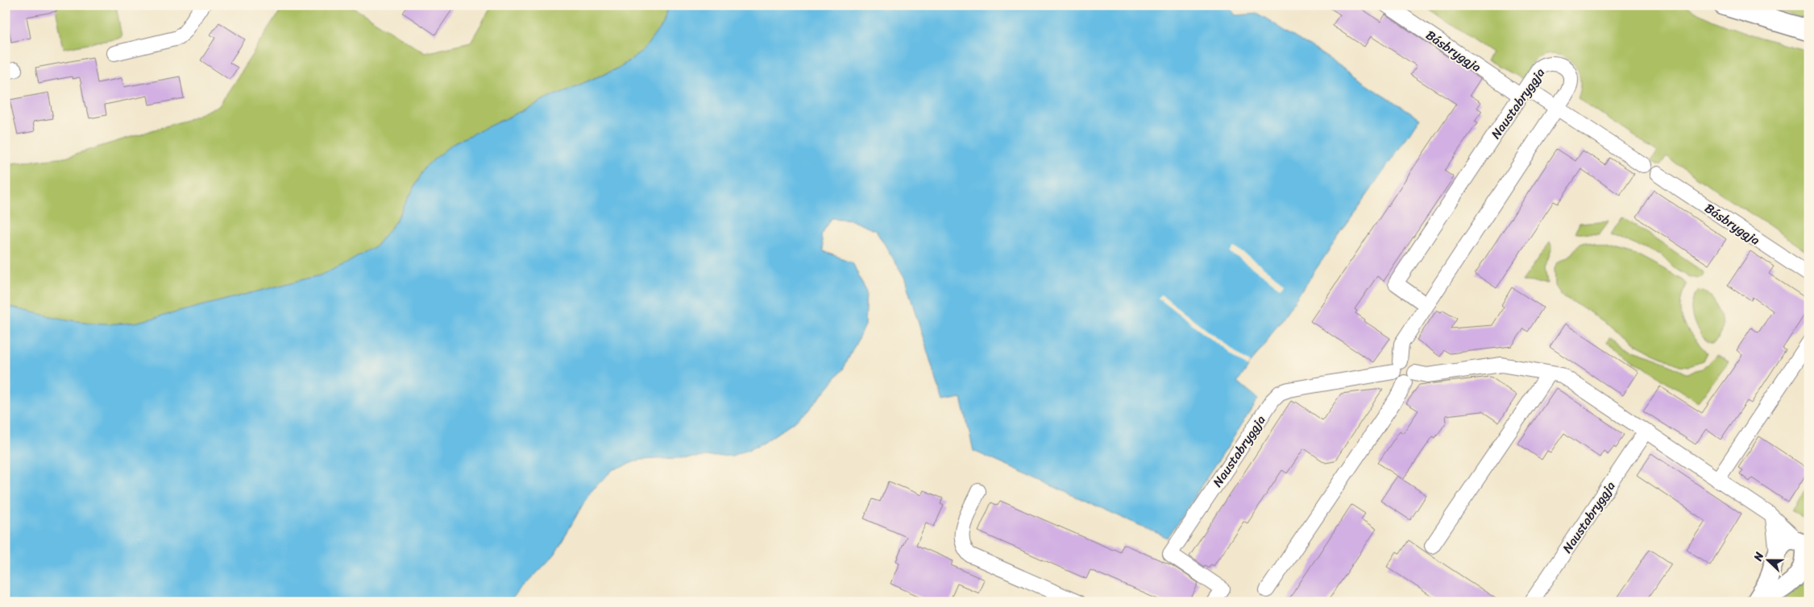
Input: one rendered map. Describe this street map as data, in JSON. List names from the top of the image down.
{
  "streets": {
    "street": ["Básbryggja", "Naustabryggja"]
  },
  "crossings": [
    ["Básbryggja", "Naustabryggja"]
  ],
  "north": "left"
}
